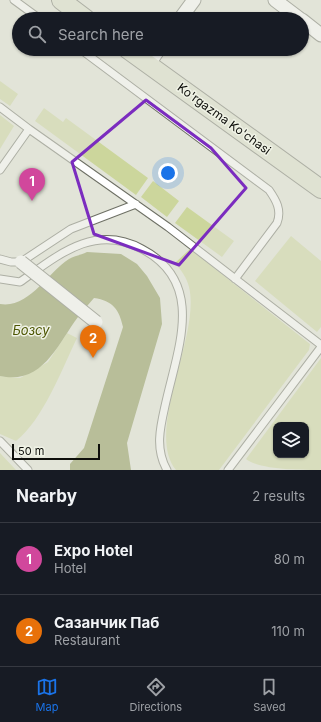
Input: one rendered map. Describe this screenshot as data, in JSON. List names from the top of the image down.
{
  "streets": {
    "street": ["Ko'rgazma Ko'chasi"]
  },
  "water": ["Бозсу"],
  "scale_bar": "50 m",
  "page": {
    "search": "Search here",
    "pins": ["1", "2"],
    "scale": "50 m",
    "heading": ["Nearby", "2 results"],
    "list": [
      {
        "mark": "1",
        "name": "Expo Hotel",
        "note": "Hotel",
        "value": "80 m"
      },
      {
        "mark": "2",
        "name": "Сазанчик Паб",
        "note": "Restaurant",
        "value": "110 m"
      }
    ],
    "nav": ["Map", "Directions", "Saved"]
  }
}
